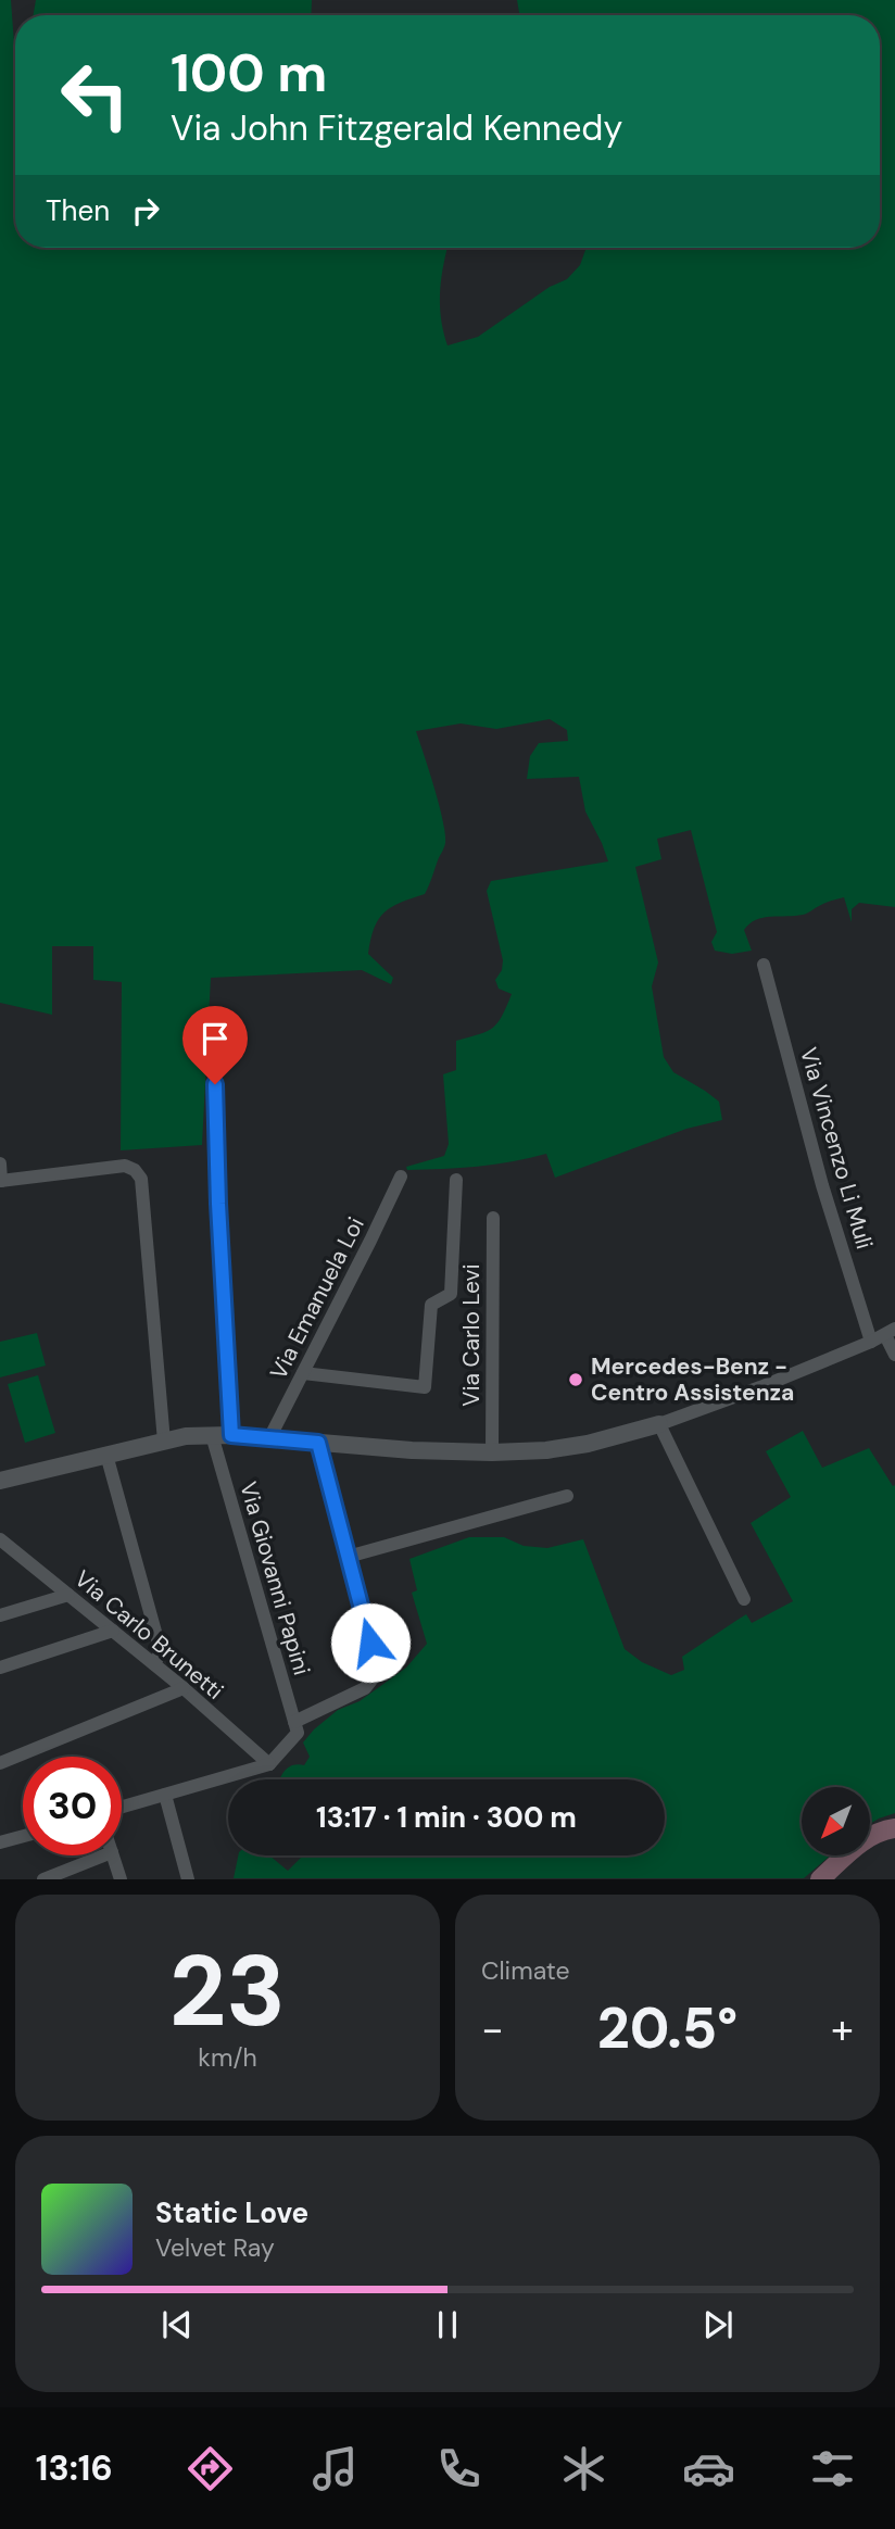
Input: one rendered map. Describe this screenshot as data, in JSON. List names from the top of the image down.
{
  "streets": {
    "street": [
      "Via Vincenzo Li Muli",
      "Via Emanuela Loi",
      "Via Carlo Levi",
      "Via Giovanni Papini",
      "Via Carlo Brunetti"
    ]
  },
  "places": ["Mercedes-Benz - Centro Assistenza"],
  "north": "bottom left",
  "page": {
    "turn": ["100 m", "Via John Fitzgerald Kennedy"],
    "then": "Then",
    "limit": "30",
    "trip": "13:17 · 1 min · 300 m",
    "tile": [
      ["23", "km/h"],
      "Climate"
    ],
    "heat": ["−", "20.5°", "+"],
    "song": ["Static Love", "Velvet Ray"],
    "tabs": "13:16"
  }
}
